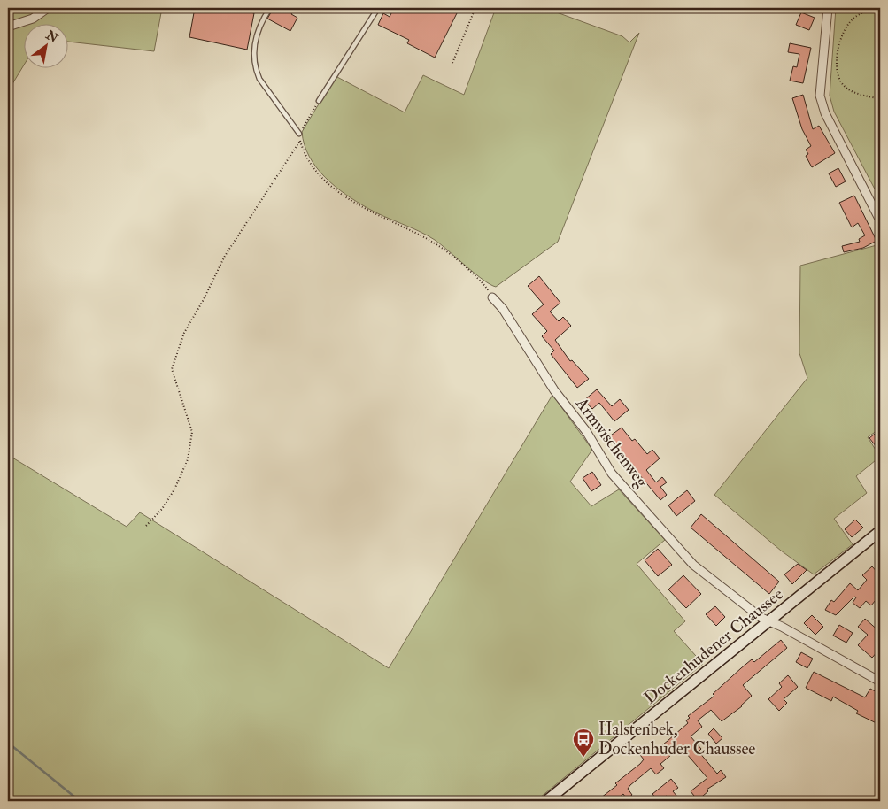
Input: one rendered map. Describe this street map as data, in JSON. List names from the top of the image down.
{
  "streets": {
    "main road": ["Dockenhudener Chaussee"],
    "street": ["Armwischenweg"]
  },
  "crossings": [
    ["Armwischenweg", "Dockenhudener Chaussee"]
  ],
  "places": {
    "bus stop": ["Halstenbek, Dockenhuder Chaussee"]
  },
  "north": "top right"
}
